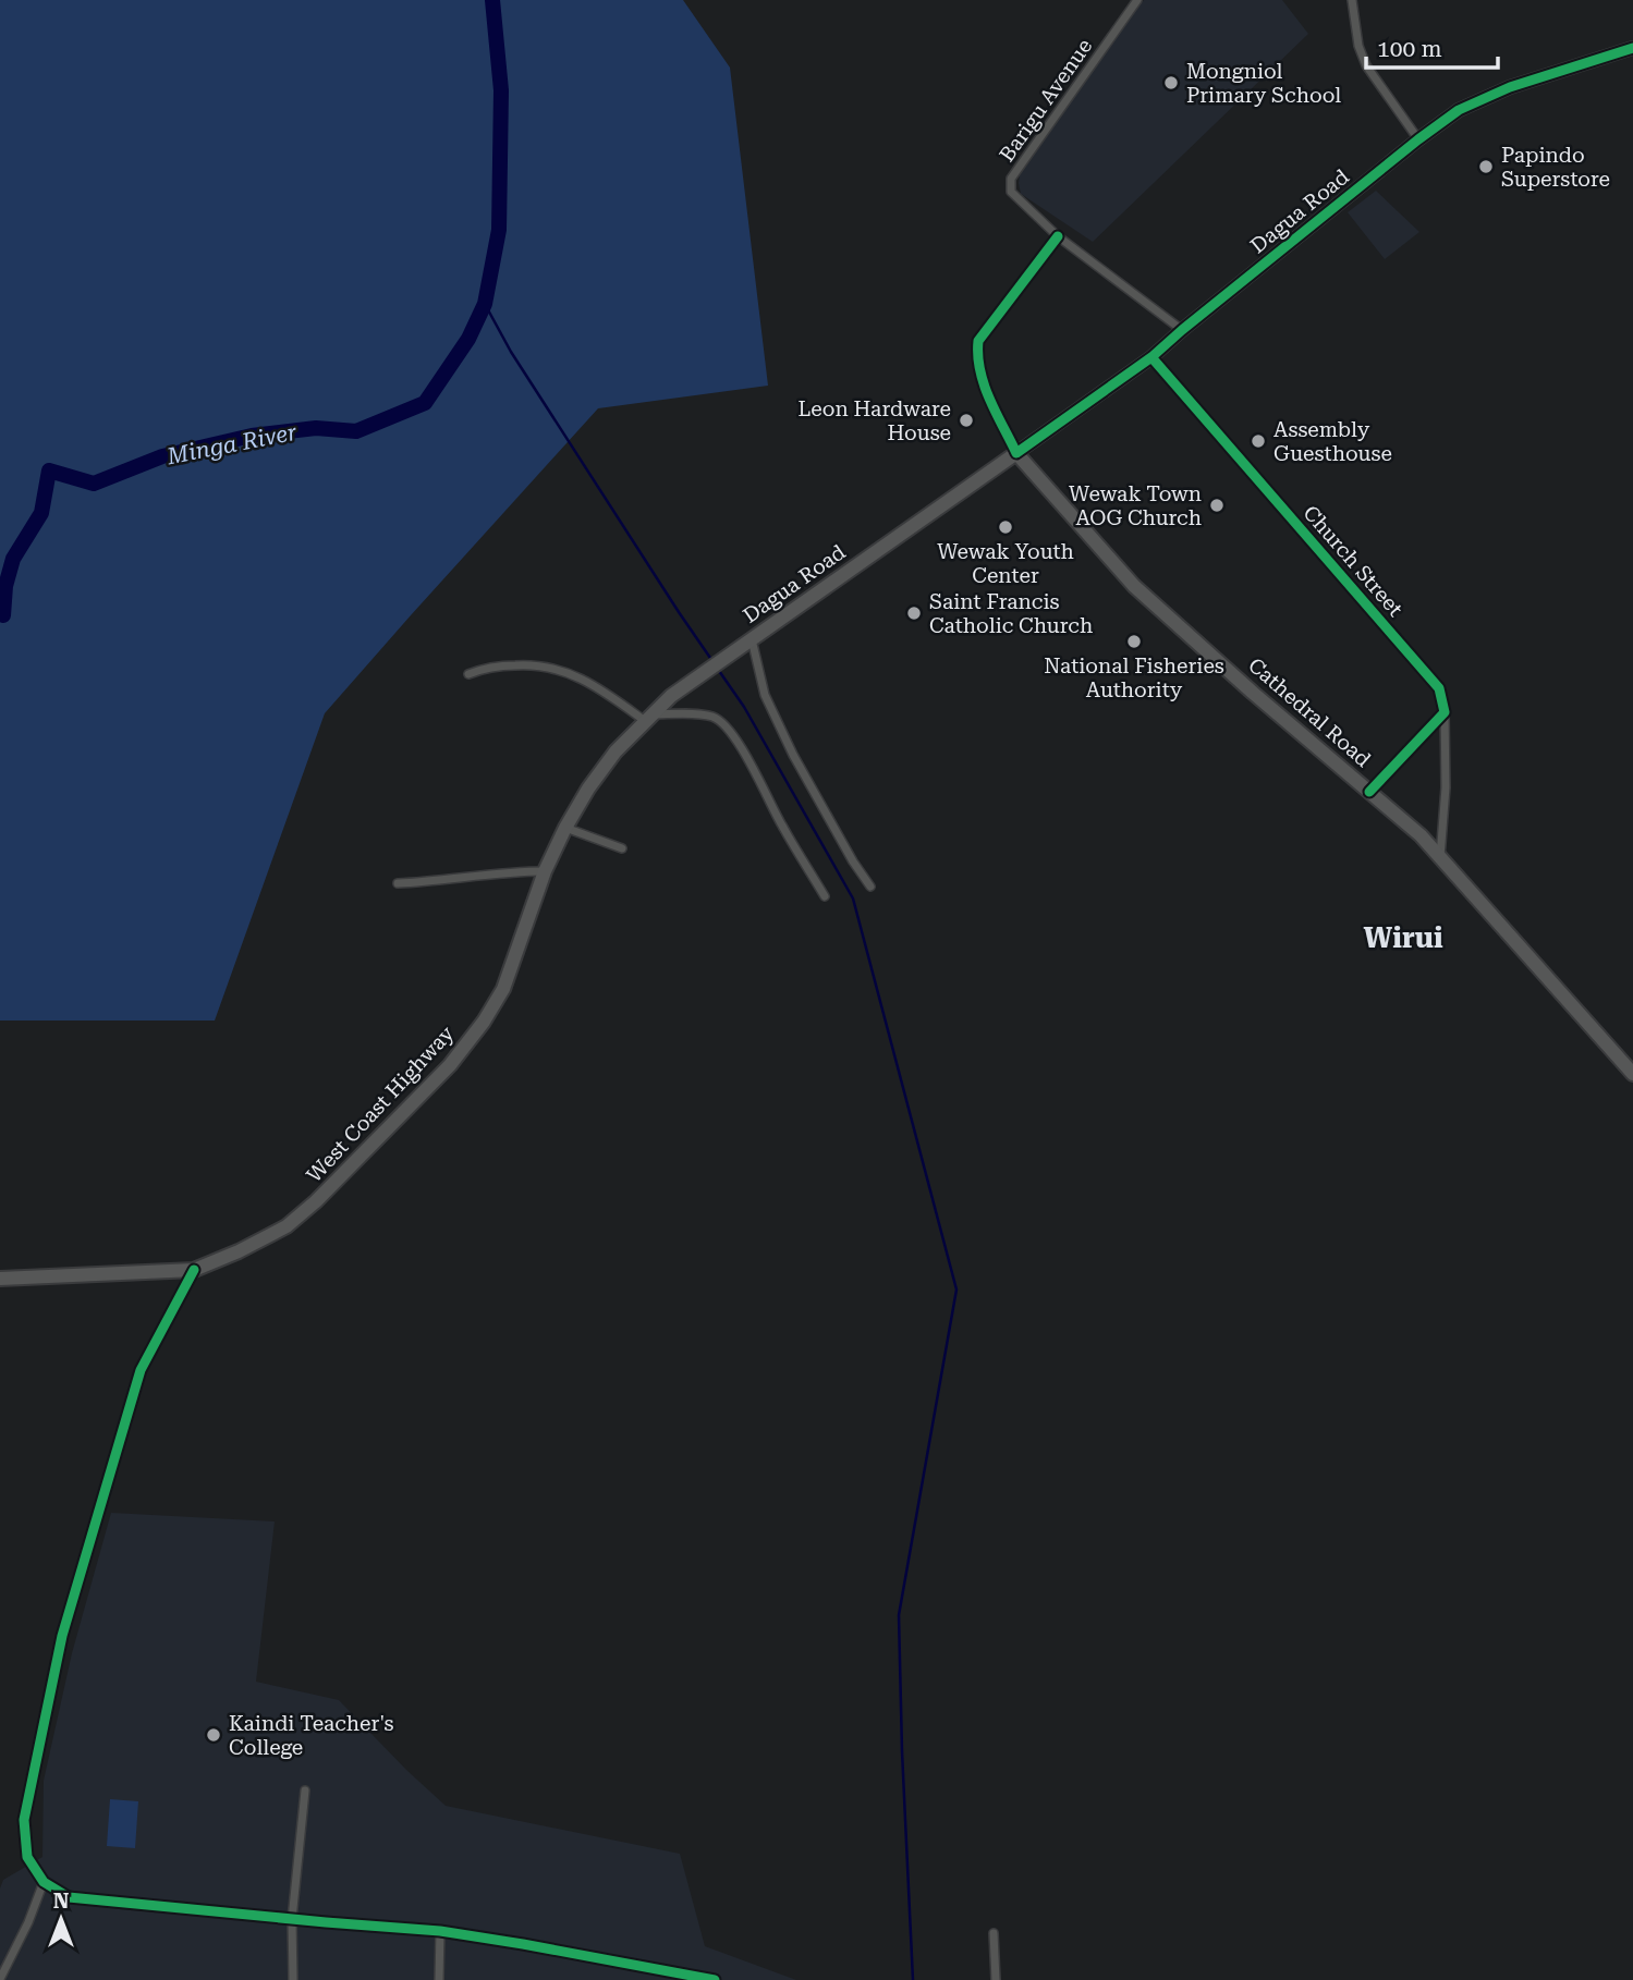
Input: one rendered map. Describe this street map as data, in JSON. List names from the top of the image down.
{
  "streets": {
    "main road": ["Dagua Road", "Cathedral Road", "West Coast Highway"],
    "street": ["Barigu Avenue", "Church Street"]
  },
  "crossings": [
    ["Barigu Avenue", "Dagua Road"],
    ["Dagua Road", "Church Street"],
    ["Dagua Road", "Cathedral Road"],
    ["Dagua Road", "West Coast Highway"]
  ],
  "districts": ["Wirui"],
  "water": ["Minga River"],
  "places": [
    "Mongniol Primary School",
    "Papindo Superstore",
    "Leon Hardware House",
    "Assembly Guesthouse",
    "Wewak Town AOG Church",
    "Wewak Youth Center",
    "Saint Francis Catholic Church",
    "National Fisheries Authority",
    "Kaindi Teacher's College"
  ],
  "scale_bar": "100 m",
  "north": "top"
}
